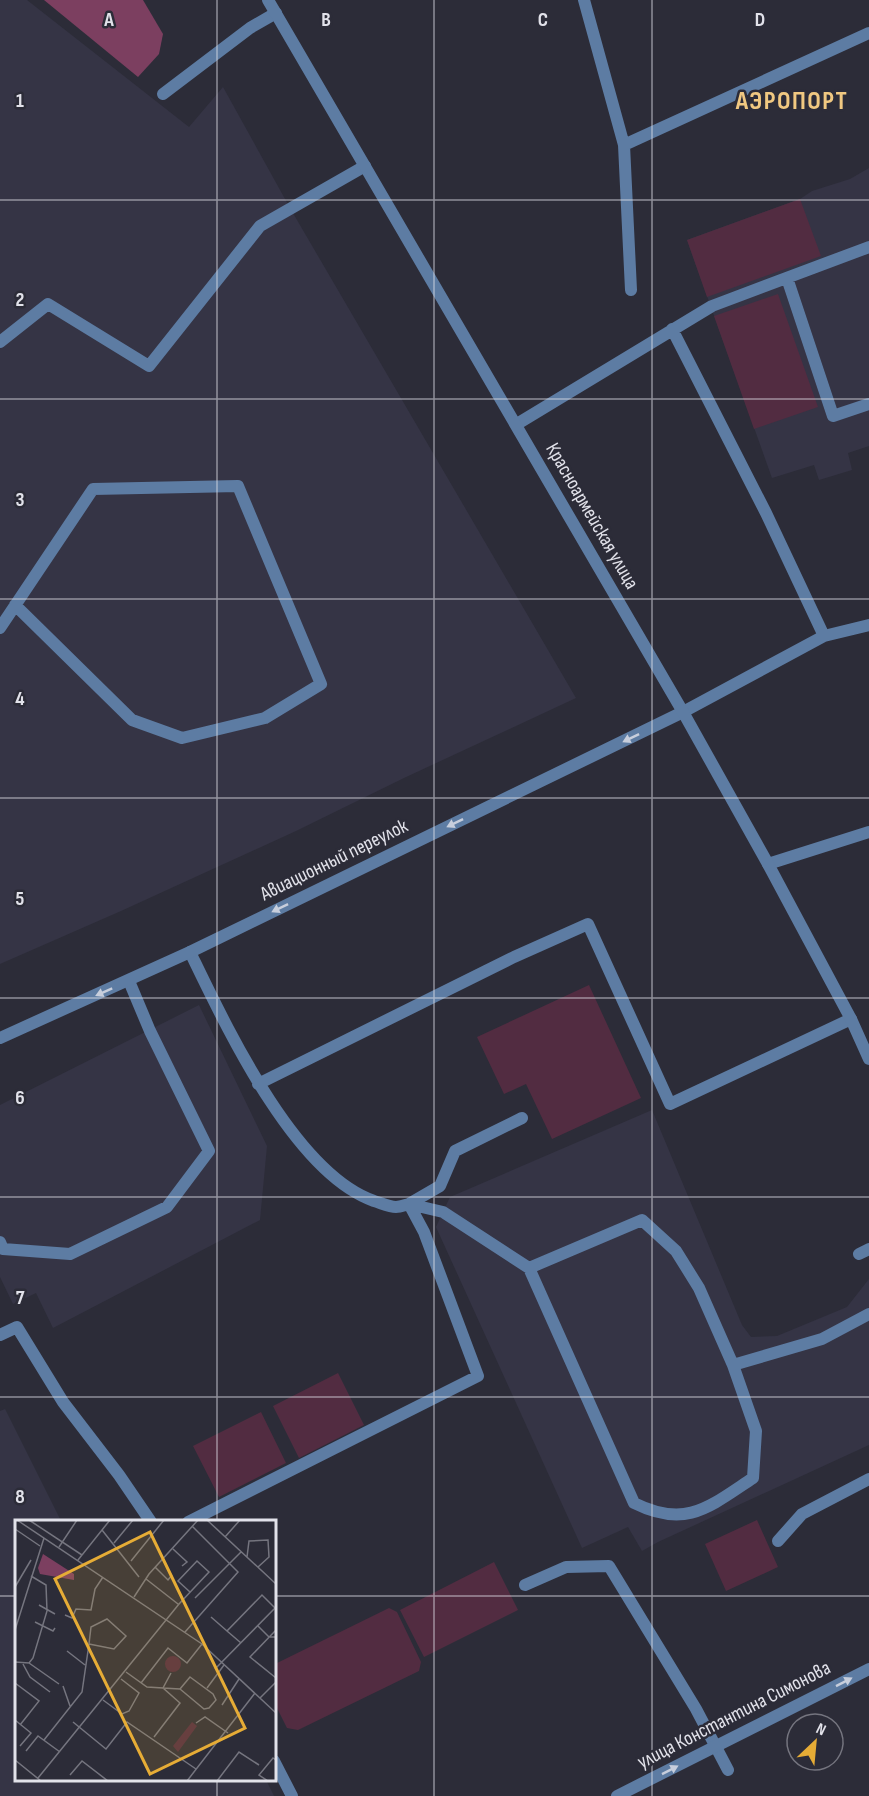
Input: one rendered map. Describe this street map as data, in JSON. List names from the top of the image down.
{
  "streets": {
    "street": ["Красноармейская улица", "Авиационный переулок", "улица Константина Симонова"]
  },
  "crossings": [
    ["Красноармейская улица", "Авиационный переулок"]
  ],
  "one_way": ["Авиационный переулок", "улица Константина Симонова"],
  "districts": ["АЭРОПОРТ"],
  "north": "top right",
  "grid": {
    "columns": [
      "A",
      "B",
      "C",
      "D"
    ],
    "rows": [
      "1",
      "2",
      "3",
      "4",
      "5",
      "6",
      "7",
      "8"
    ]
  }
}
